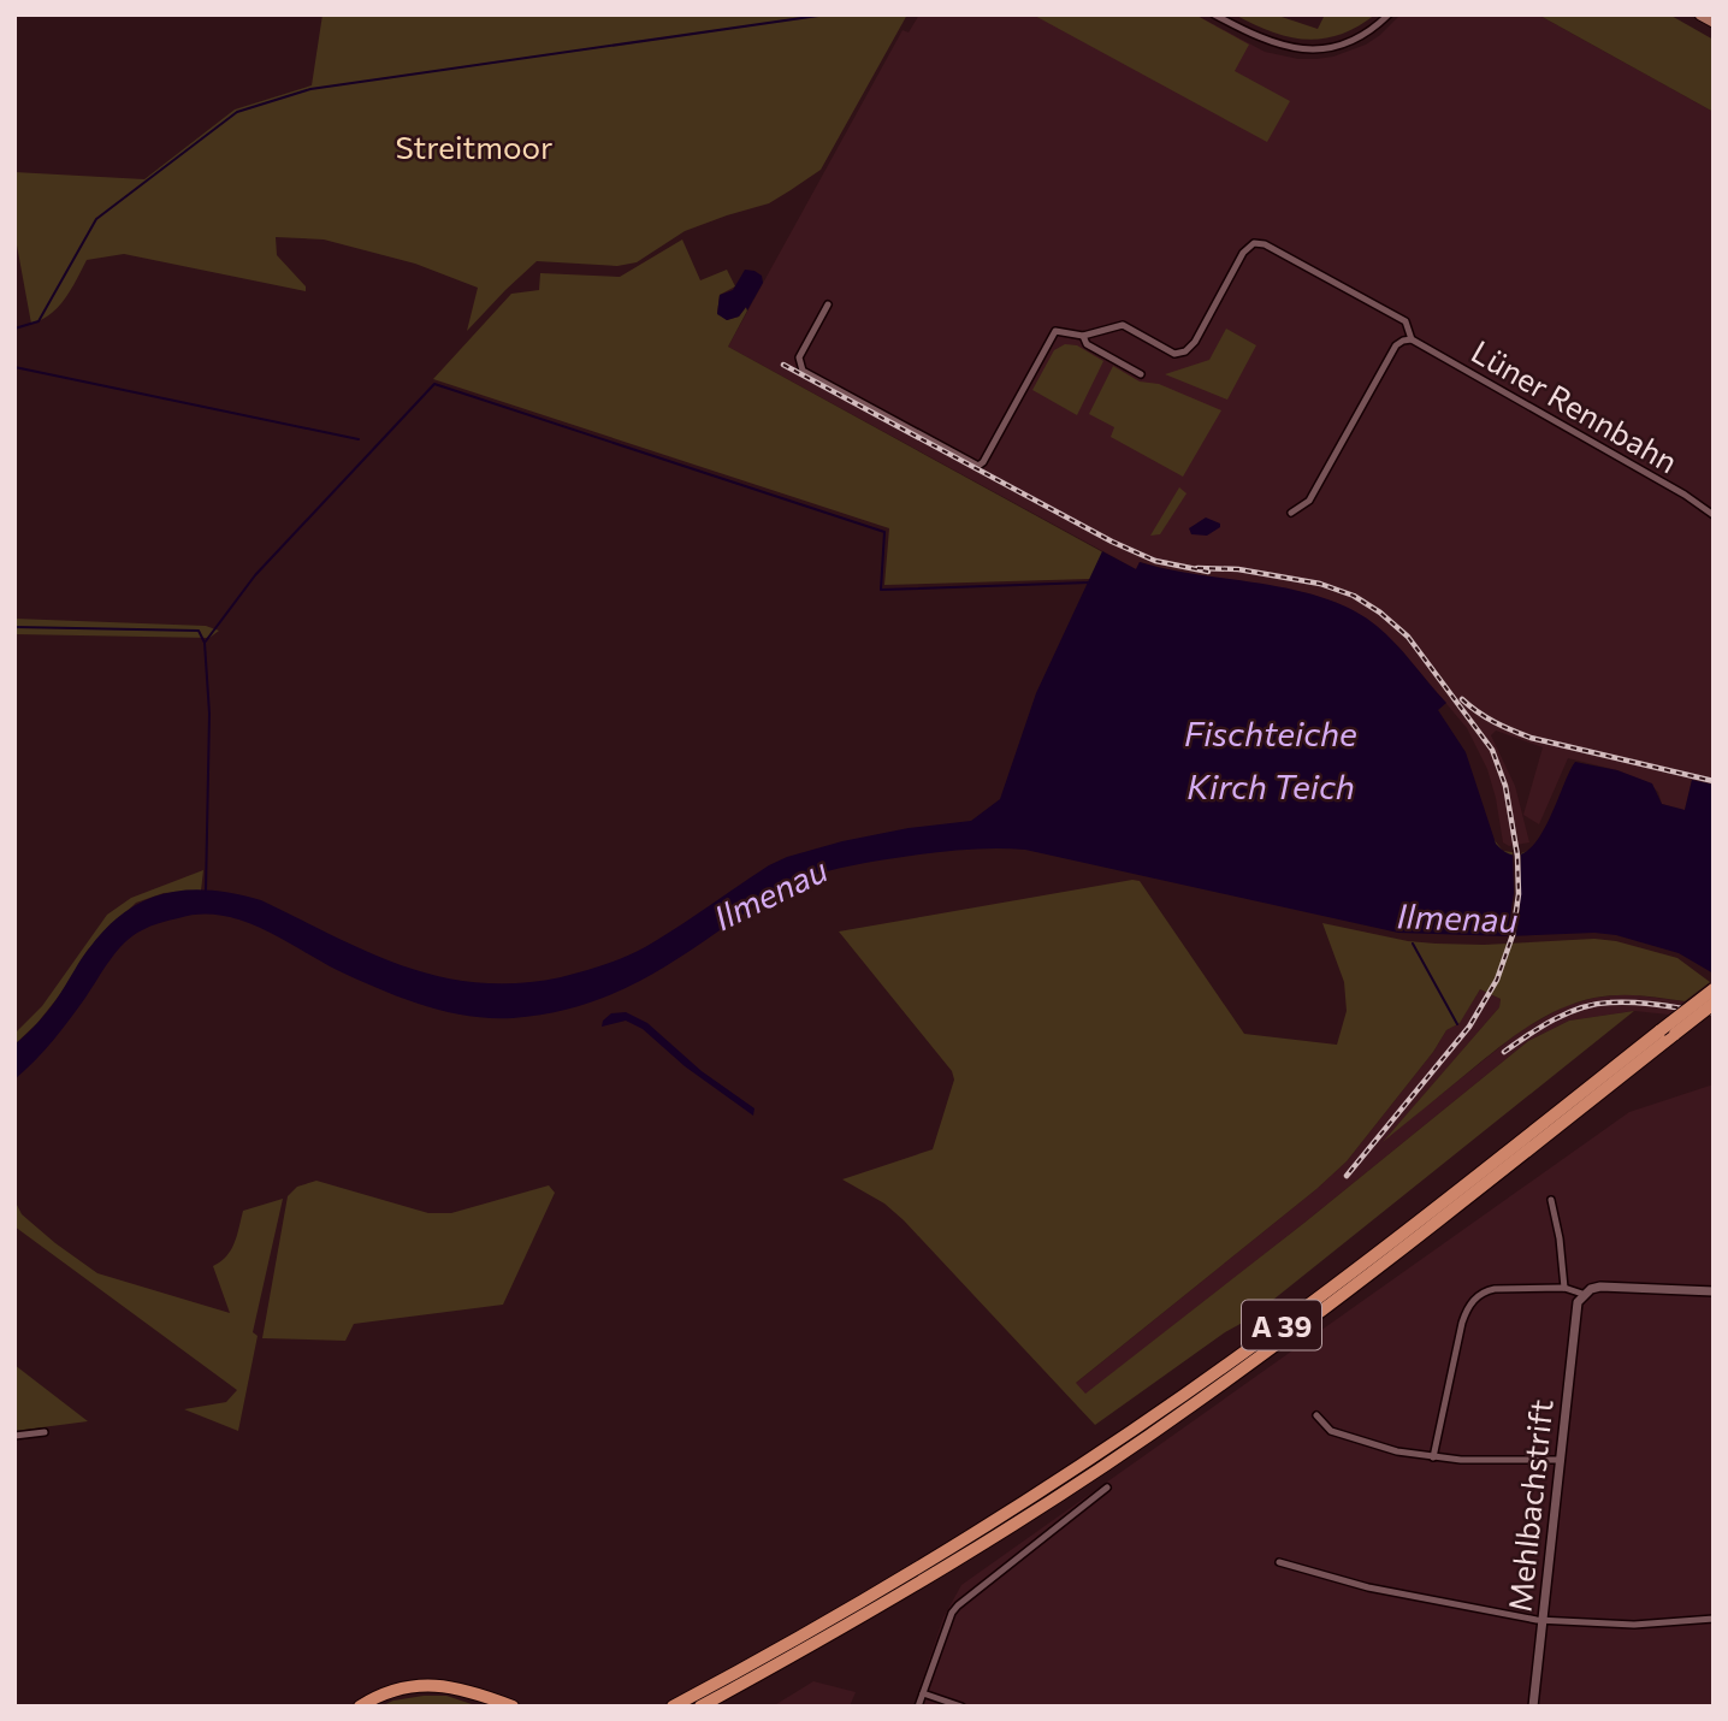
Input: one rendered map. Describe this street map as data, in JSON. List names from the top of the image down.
{
  "streets": {
    "highway": ["A 39"],
    "street": ["Lüner Rennbahn", "Mehlbachstrift"]
  },
  "water": ["Fischteiche", "Kirch Teich", "Ilmenau"],
  "parks": ["Streitmoor"]
}
